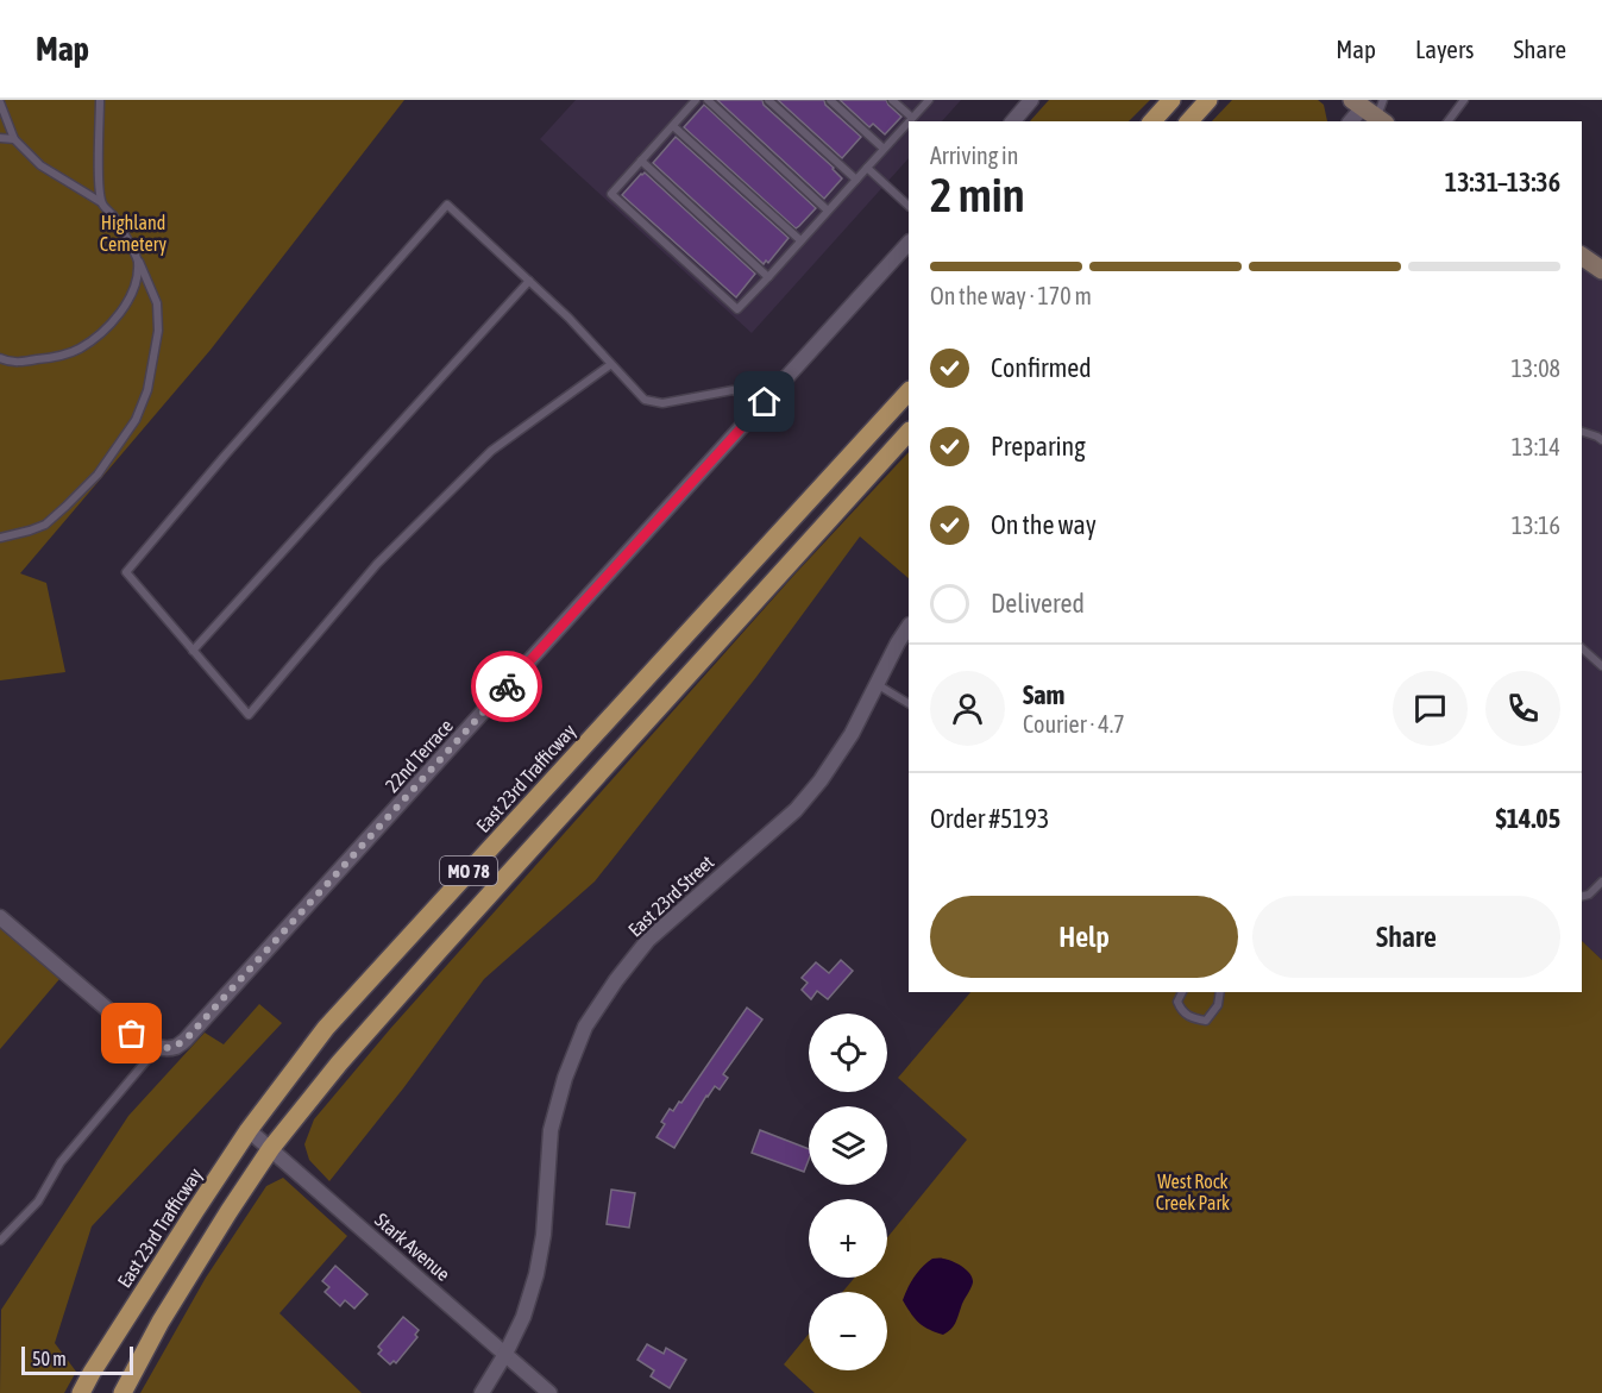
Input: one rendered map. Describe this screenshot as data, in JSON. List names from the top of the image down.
{
  "streets": {
    "main road": ["East 23rd Trafficway", "MO 78"],
    "street": ["22nd Terrace", "East 23rd Street", "Stark Avenue"]
  },
  "crossings": [
    ["East 23rd Trafficway", "Stark Avenue"],
    ["MO 78", "Stark Avenue"],
    ["East 23rd Street", "Stark Avenue"]
  ],
  "parks": ["Highland Cemetery", "West Rock Creek Park"],
  "scale_bar": "50 m",
  "page": {
    "header": "Map",
    "nav": ["Map", "Layers", "Share"],
    "heading": ["2 min", "Arriving in", "13:31–13:36"],
    "panel": [
      "Sam",
      "Courier · 4.7",
      "Order #5193",
      "$14.05"
    ],
    "bar": "On the way · 170 m",
    "list": [
      ["Confirmed", "13:08"],
      ["Preparing", "13:14"],
      ["On the way", "13:16"],
      "Delivered"
    ],
    "buttons": ["Help", "Share"],
    "map_buttons": ["+", "−"],
    "scale": "50 m"
  }
}
